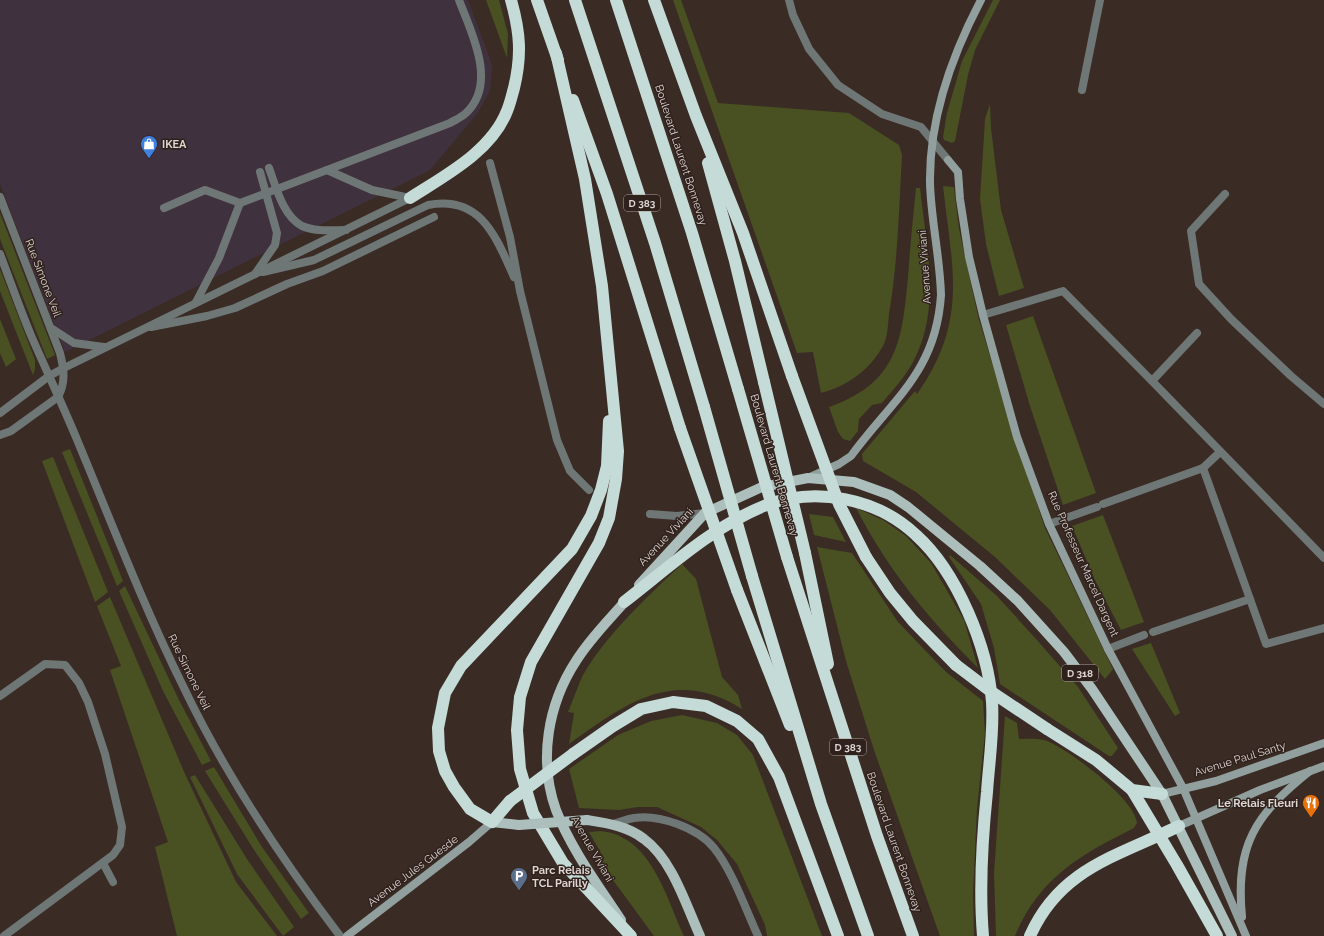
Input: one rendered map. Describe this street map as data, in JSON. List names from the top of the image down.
{
  "streets": {
    "highway": ["Boulevard Laurent Bonnevay", "D 383"],
    "main road": ["Avenue Viviani", "D 318"],
    "street": [
      "Rue Simone Veil",
      "Rue Professeur Marcel Dargent",
      "Avenue Paul Santy",
      "Avenue Jules Guesde"
    ]
  },
  "crossings": [
    ["Avenue Viviani", "Rue Professeur Marcel Dargent"],
    ["Avenue Viviani", "D 318"],
    ["Rue Professeur Marcel Dargent", "Avenue Paul Santy"],
    ["D 318", "Avenue Paul Santy"]
  ],
  "places": {
    "shop": ["IKEA"],
    "restaurant": ["Le Relais Fleuri"],
    "parking": ["Parc Relais TCL Parilly"]
  }
}
